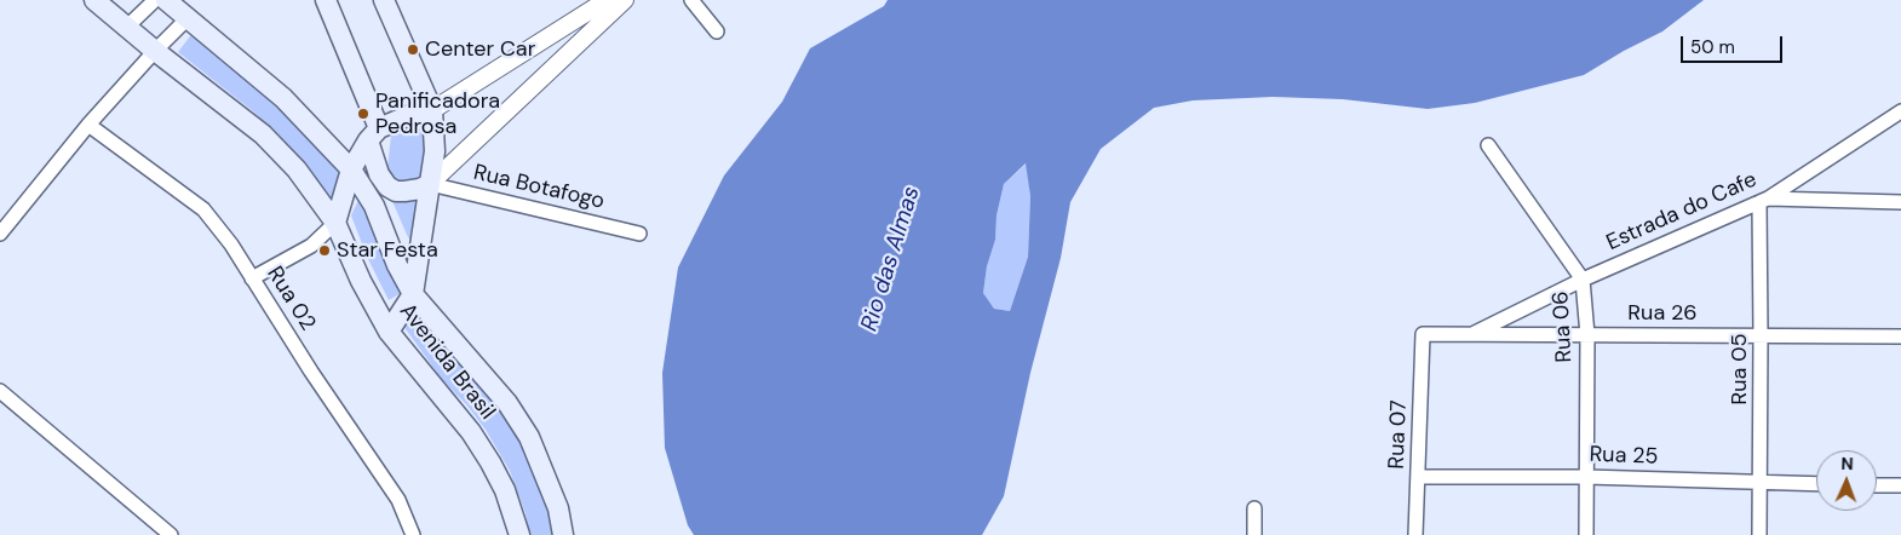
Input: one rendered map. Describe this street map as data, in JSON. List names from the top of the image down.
{
  "streets": {
    "main road": ["Avenida Brasil"],
    "street": [
      "Rua Botafogo",
      "Estrada do Cafe",
      "Rua 02",
      "Rua 26",
      "Rua 06",
      "Rua 05",
      "Rua 07",
      "Rua 25"
    ]
  },
  "crossings": [
    ["Estrada do Cafe", "Rua 26"],
    ["Estrada do Cafe", "Rua 06"],
    ["Estrada do Cafe", "Rua 05"],
    ["Rua 26", "Rua 06"],
    ["Rua 26", "Rua 05"],
    ["Rua 26", "Rua 07"],
    ["Rua 06", "Rua 25"],
    ["Rua 05", "Rua 25"],
    ["Rua 07", "Rua 25"]
  ],
  "water": ["Rio das Almas"],
  "places": ["Center Car", "Panificadora Pedrosa", "Star Festa"],
  "scale_bar": "50 m",
  "north": "top"
}
